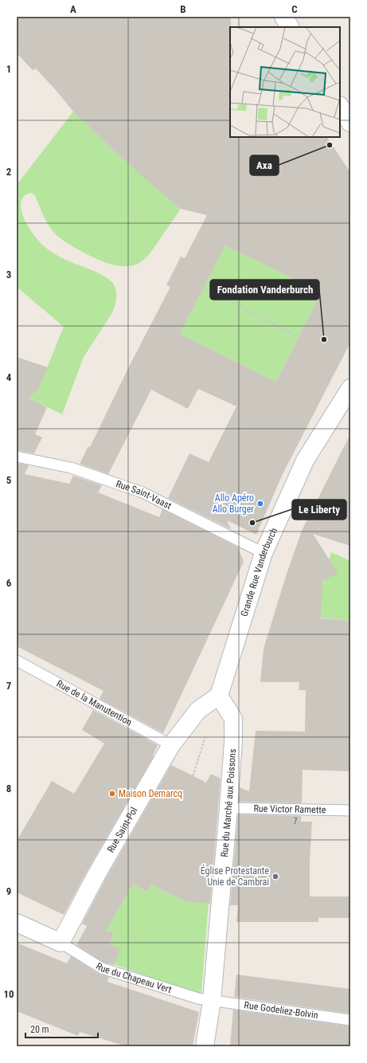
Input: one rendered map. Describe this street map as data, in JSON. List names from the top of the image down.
{
  "streets": {
    "street": ["Grande Rue Vanderburch", "Rue du Marché aux Poissons", "Rue Saint-Pol"],
    "lane": [
      "Rue Saint-Vaast",
      "Rue de la Manutention",
      "Rue Victor Ramette",
      "Rue du Chapeau Vert",
      "Rue Godeliez-Bolvin"
    ]
  },
  "crossings": [
    ["Rue Saint-Vaast", "Grande Rue Vanderburch"],
    ["Grande Rue Vanderburch", "Rue du Marché aux Poissons"],
    ["Grande Rue Vanderburch", "Rue Saint-Pol"],
    ["Rue de la Manutention", "Rue Saint-Pol"],
    ["Rue du Marché aux Poissons", "Rue Victor Ramette"],
    ["Rue du Marché aux Poissons", "Rue Saint-Pol"],
    ["Rue du Marché aux Poissons", "Rue du Chapeau Vert"],
    ["Rue du Marché aux Poissons", "Rue Godeliez-Bolvin"],
    ["Rue Saint-Pol", "Rue du Chapeau Vert"],
    ["Rue du Chapeau Vert", "Rue Godeliez-Bolvin"]
  ],
  "places": [
    "Axa",
    "Fondation Vanderburch",
    "Allo Apéro Allo Burger",
    "Le Liberty",
    "Maison Demarcq",
    "Église Protestante Unie de Cambrai"
  ],
  "house_numbers": ["7"],
  "scale_bar": "20 m",
  "grid": {
    "columns": ["A", "B", "C"],
    "rows": [
      "1",
      "2",
      "3",
      "4",
      "5",
      "6",
      "7",
      "8",
      "9",
      "10"
    ]
  }
}
